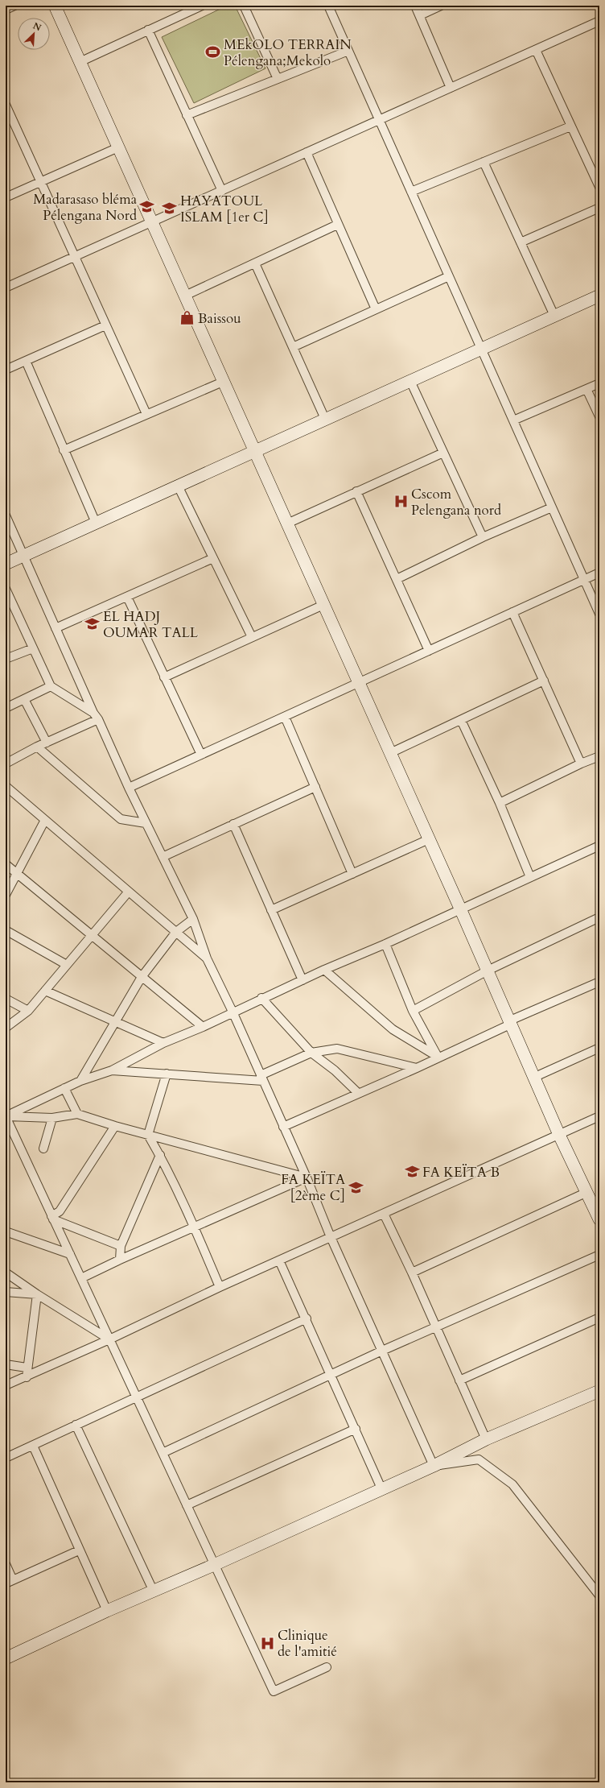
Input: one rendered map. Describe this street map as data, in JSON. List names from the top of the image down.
{
  "places": {
    "sports": ["MEkOLO TERRAIN Pélengana;Mekolo"],
    "school or university": [
      "Madarasaso bléma Pélengana Nord",
      "HAYATOUL ISLAM [1er C]",
      "EL HADJ OUMAR TALL",
      "FA KEÏTA B",
      "FA KEÏTA [2ème C]"
    ],
    "shop": ["Baissou"],
    "hospital": ["Cscom Pelengana nord", "Clinique de l'amitié"]
  },
  "north": "top right"
}
